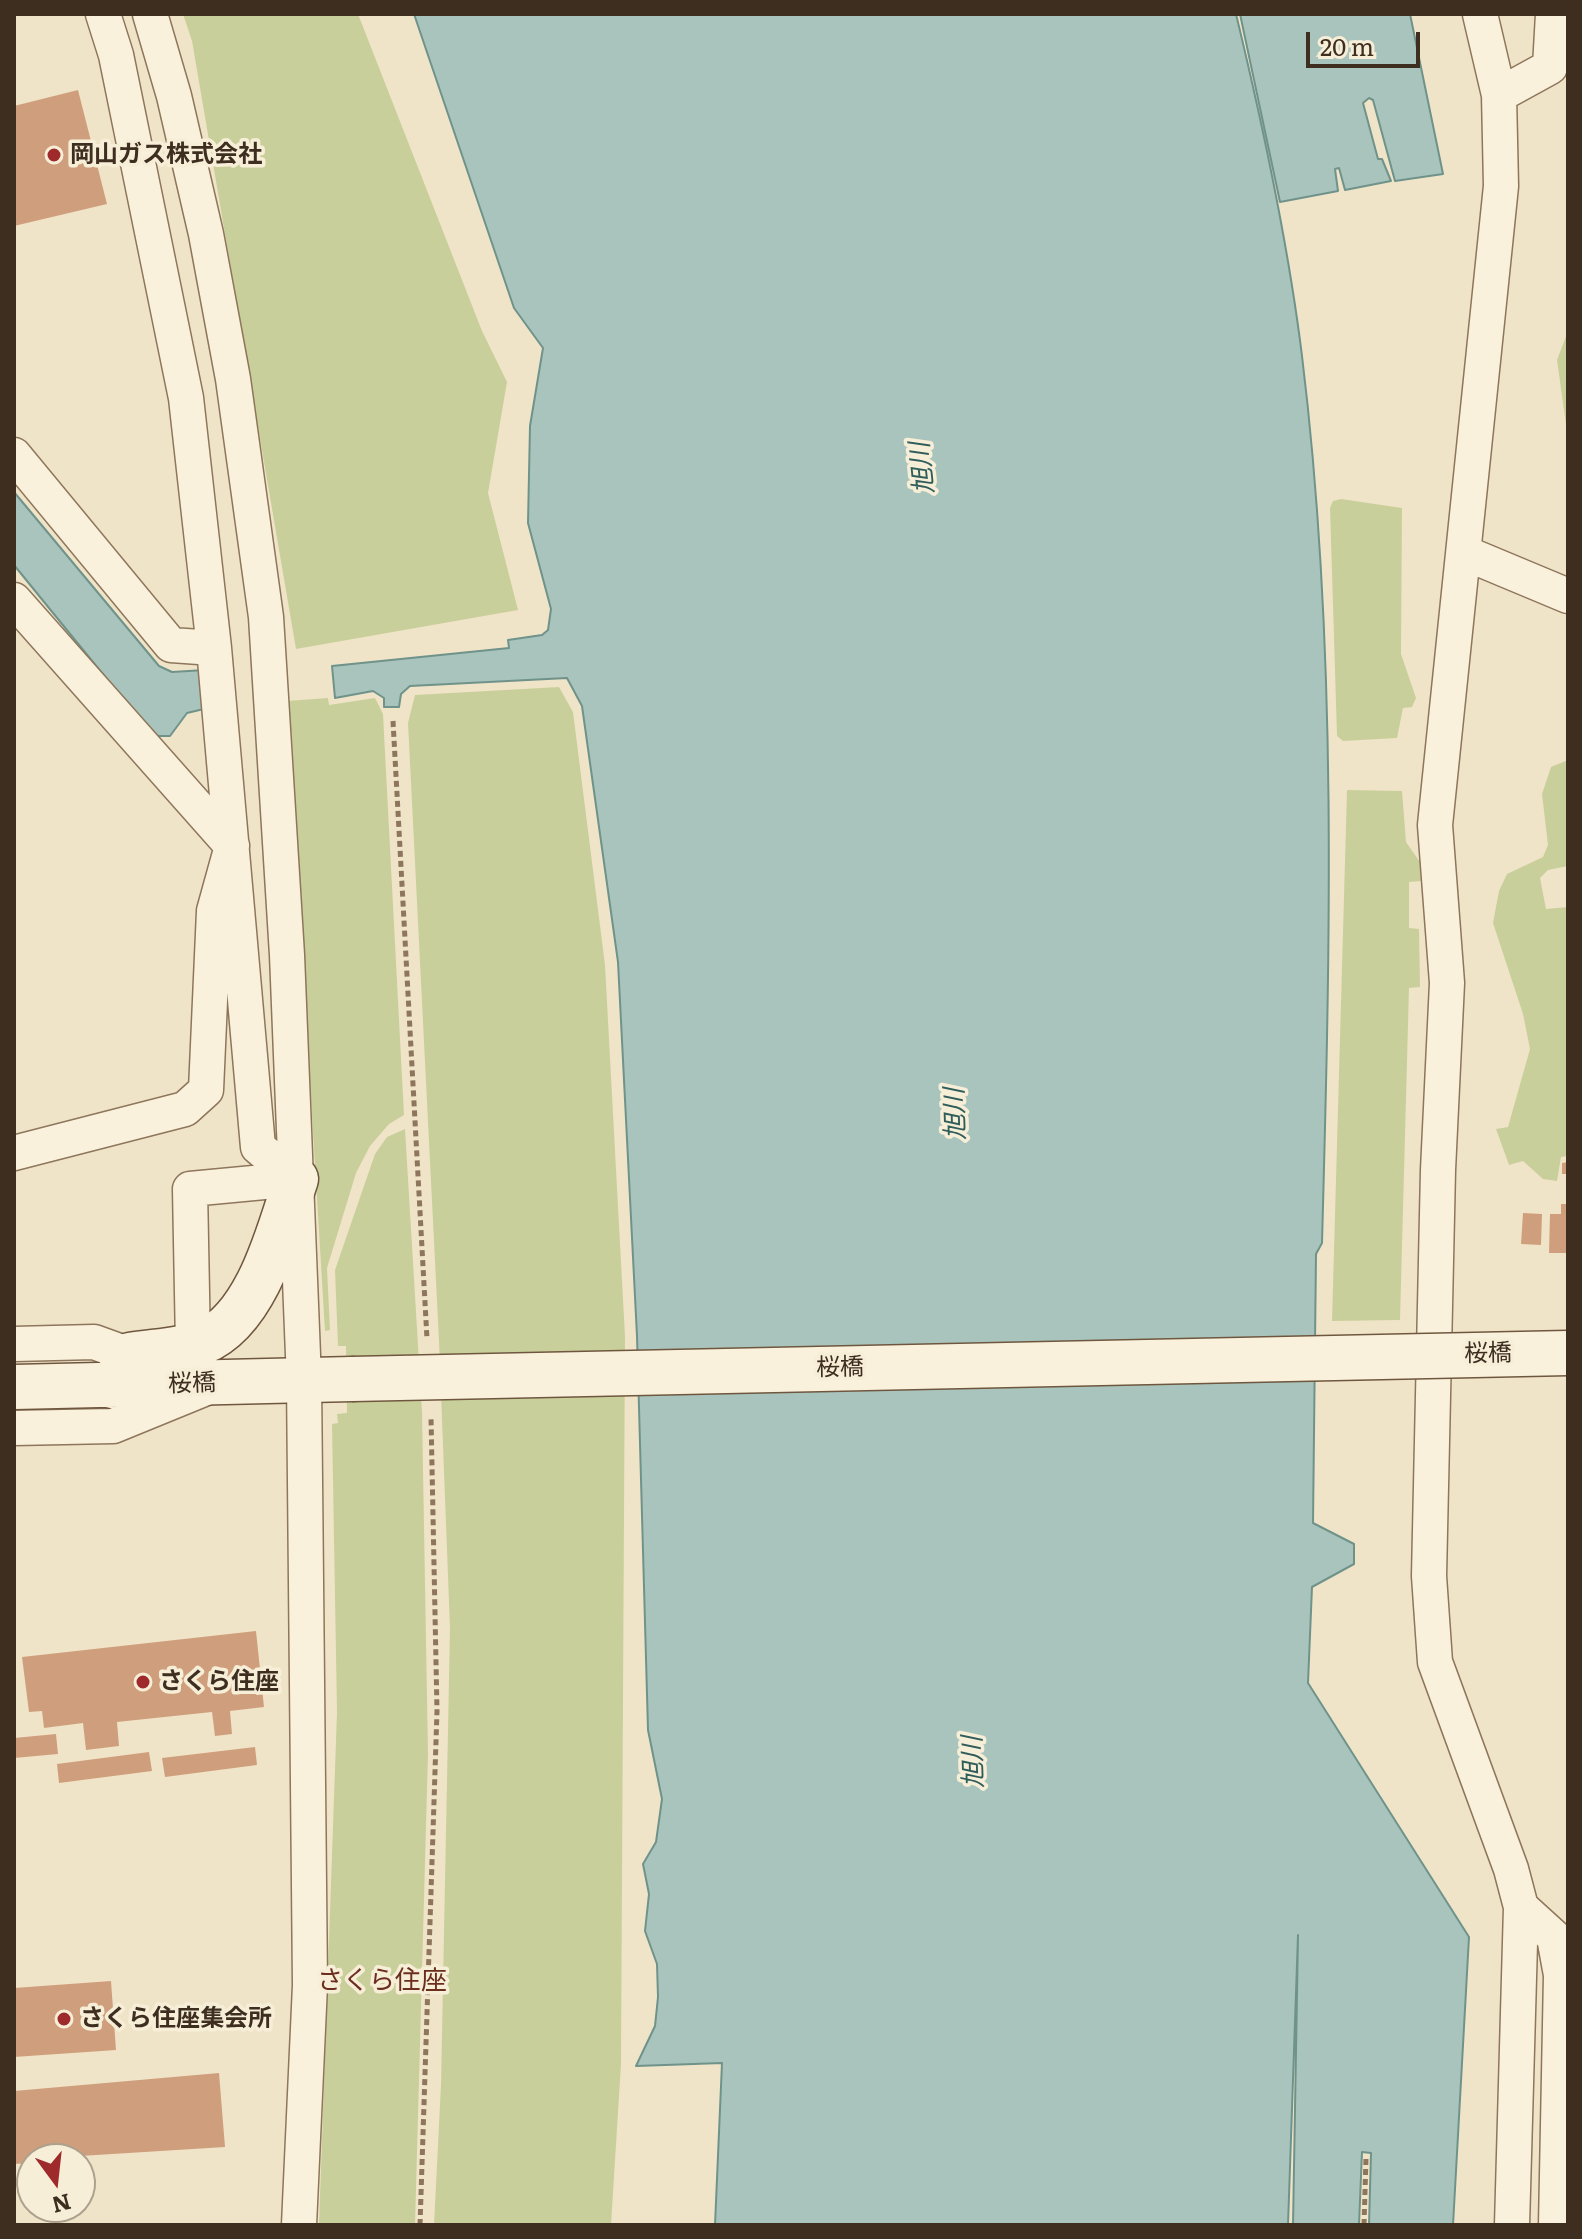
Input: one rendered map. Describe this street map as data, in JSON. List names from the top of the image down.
{
  "streets": {
    "street": ["桜橋"]
  },
  "districts": ["さくら住座"],
  "water": ["旭川"],
  "places": ["岡山ガス株式会社", "さくら住座", "さくら住座集会所"],
  "scale_bar": "20 m",
  "north": "bottom"
}
